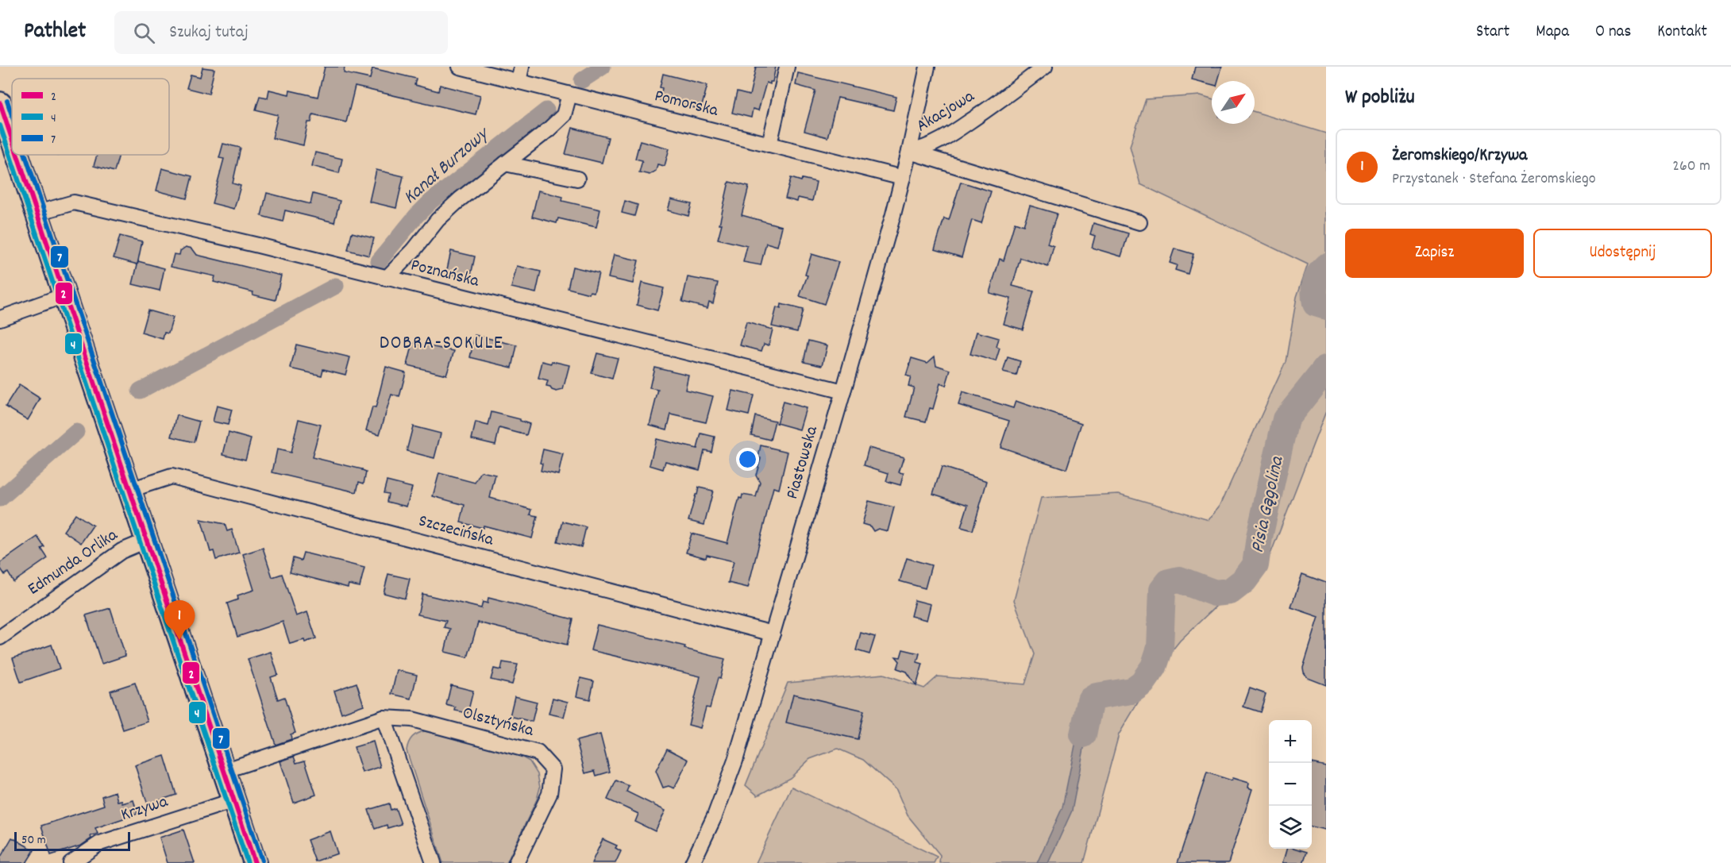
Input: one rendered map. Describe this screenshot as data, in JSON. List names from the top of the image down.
{
  "streets": {
    "street": [
      "Pomorska",
      "Akacjowa",
      "Poznańska",
      "Piastowska",
      "Szczecińska",
      "Edmunda Orlika",
      "Olsztyńska",
      "Krzywa"
    ]
  },
  "crossings": [
    ["Pomorska", "Piastowska"],
    ["Akacjowa", "Piastowska"],
    ["Poznańska", "Piastowska"],
    ["Piastowska", "Szczecińska"]
  ],
  "districts": ["DOBRA-SOKULE"],
  "water": ["Kanał Burzowy", "Pisia Gągolina"],
  "lines": ["transit line 7", "transit line 2", "transit line 4"],
  "legend": ["2", "4", "7"],
  "scale_bar": "50 m",
  "north": "top right",
  "page": {
    "header": "Pathlet",
    "search": "Szukaj tutaj",
    "nav": [
      "Start",
      "Mapa",
      "O nas",
      "Kontakt"
    ],
    "heading": "W pobliżu",
    "list": [
      {
        "mark": "1",
        "name": "Żeromskiego/Krzywa",
        "note": "Przystanek · Stefana Żeromskiego",
        "value": "260 m"
      }
    ],
    "buttons": ["Zapisz", "Udostępnij"],
    "pins": "1",
    "map_buttons": ["+", "−"],
    "scale": "50 m"
  }
}
